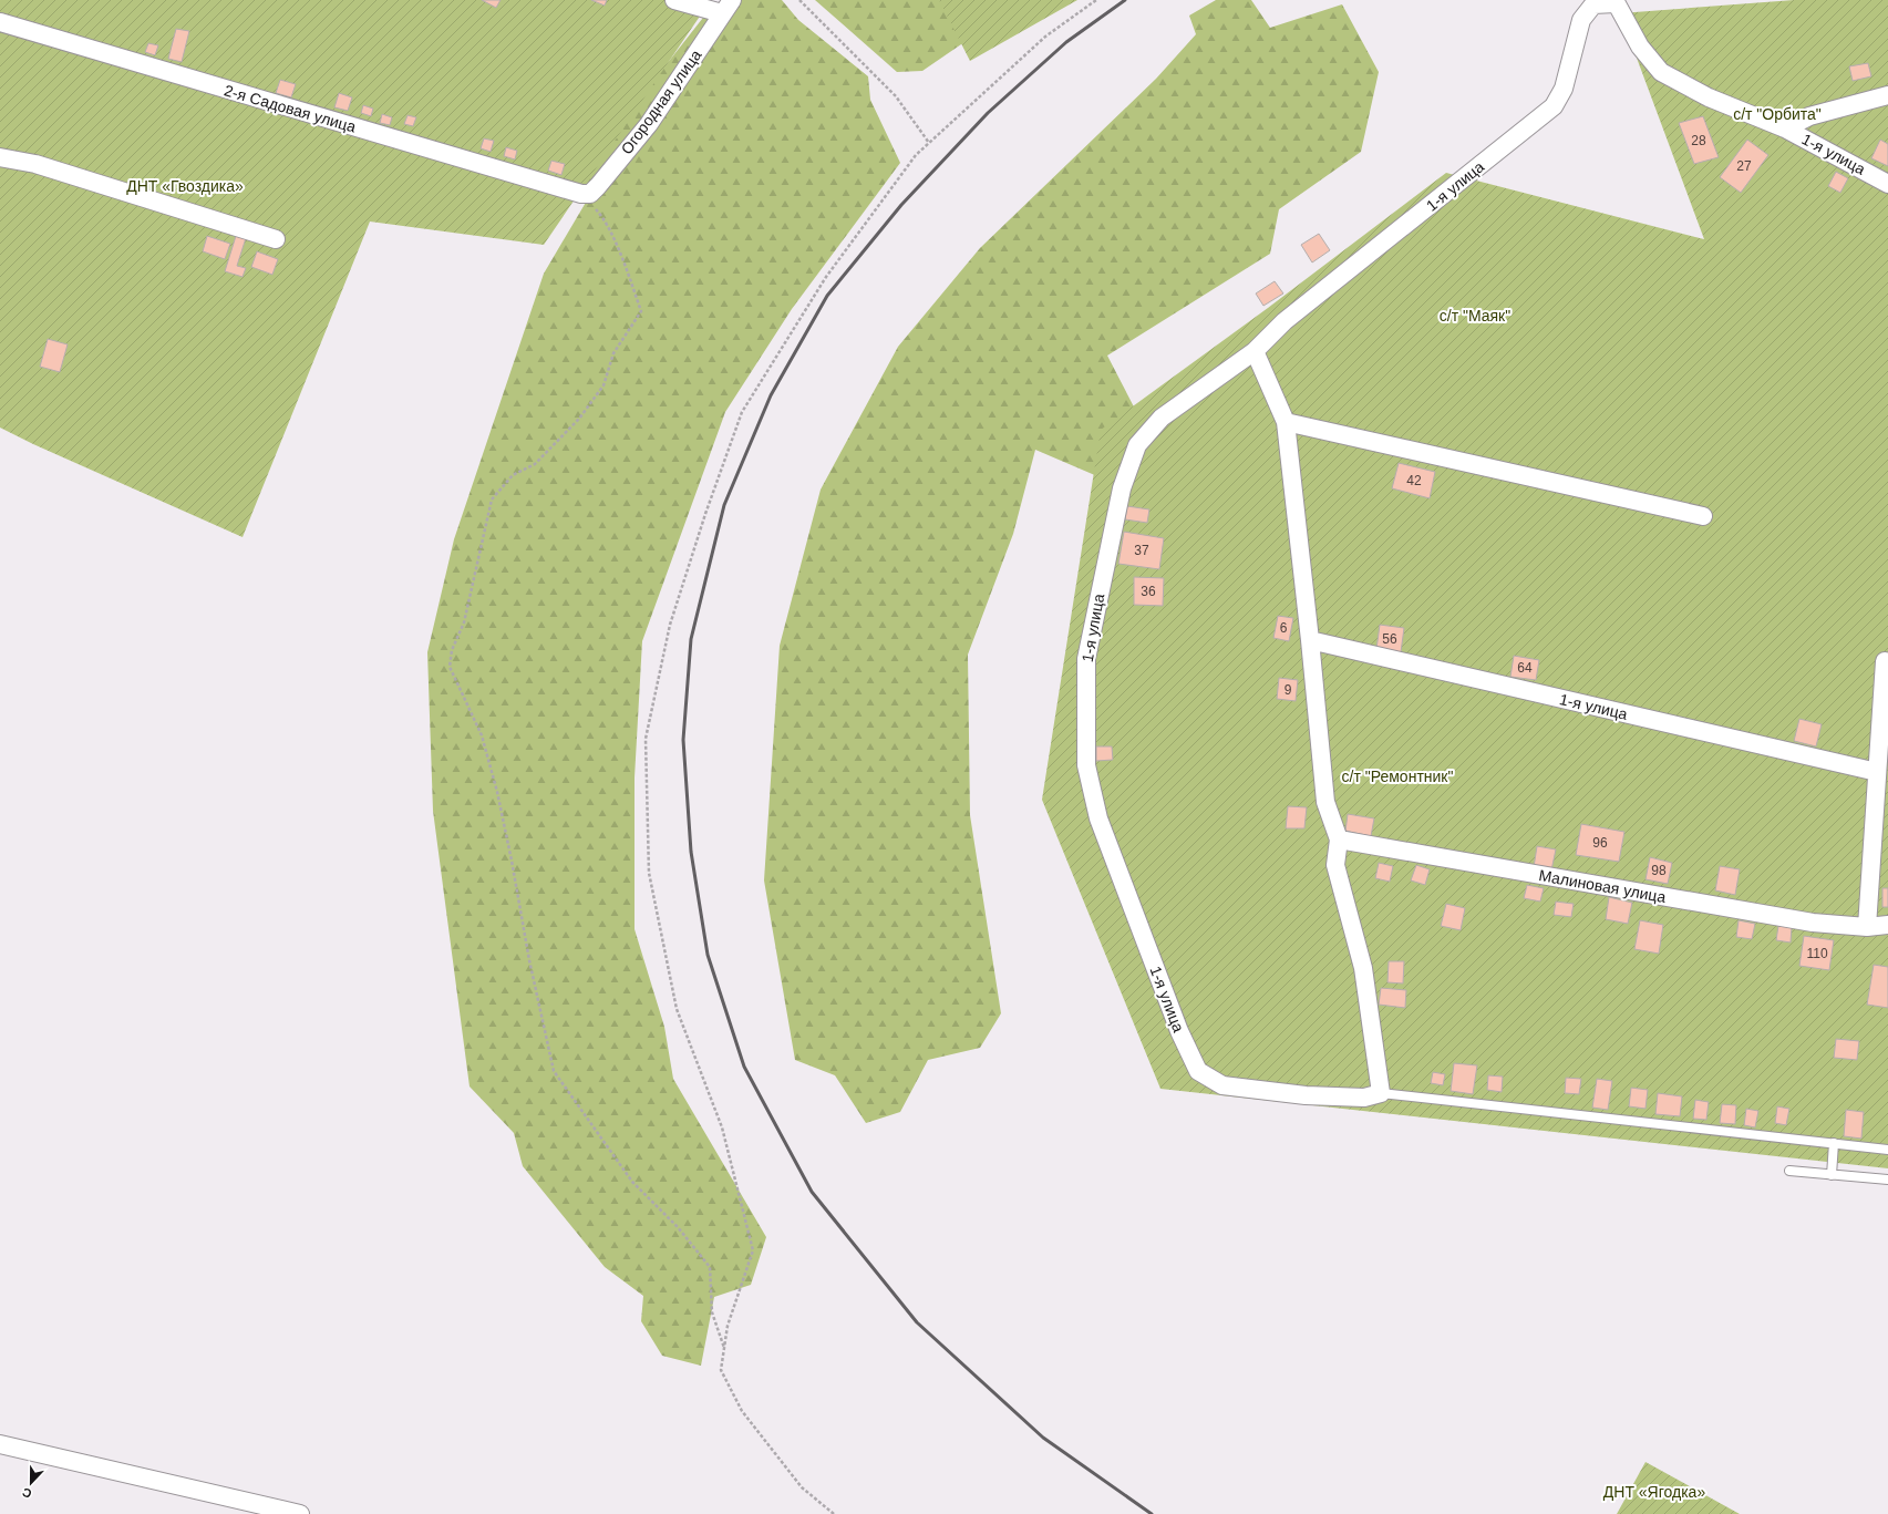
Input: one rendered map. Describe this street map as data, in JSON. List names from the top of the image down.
{
  "streets": {
    "street": [
      "Огородная улица",
      "2-я Садовая улица",
      "1-я улица",
      "Малиновая улица"
    ]
  },
  "crossings": [
    ["Огородная улица", "2-я Садовая улица"]
  ],
  "parks": [
    "с/т \"Орбита\"",
    "ДНТ «Гвоздика»",
    "с/т \"Маяк\"",
    "с/т \"Ремонтник\"",
    "ДНТ «Ягодка»"
  ],
  "house_numbers": [
    "28",
    "27",
    "42",
    "37",
    "36",
    "6",
    "56",
    "64",
    "9",
    "96",
    "98",
    "110"
  ],
  "north": "bottom"
}
